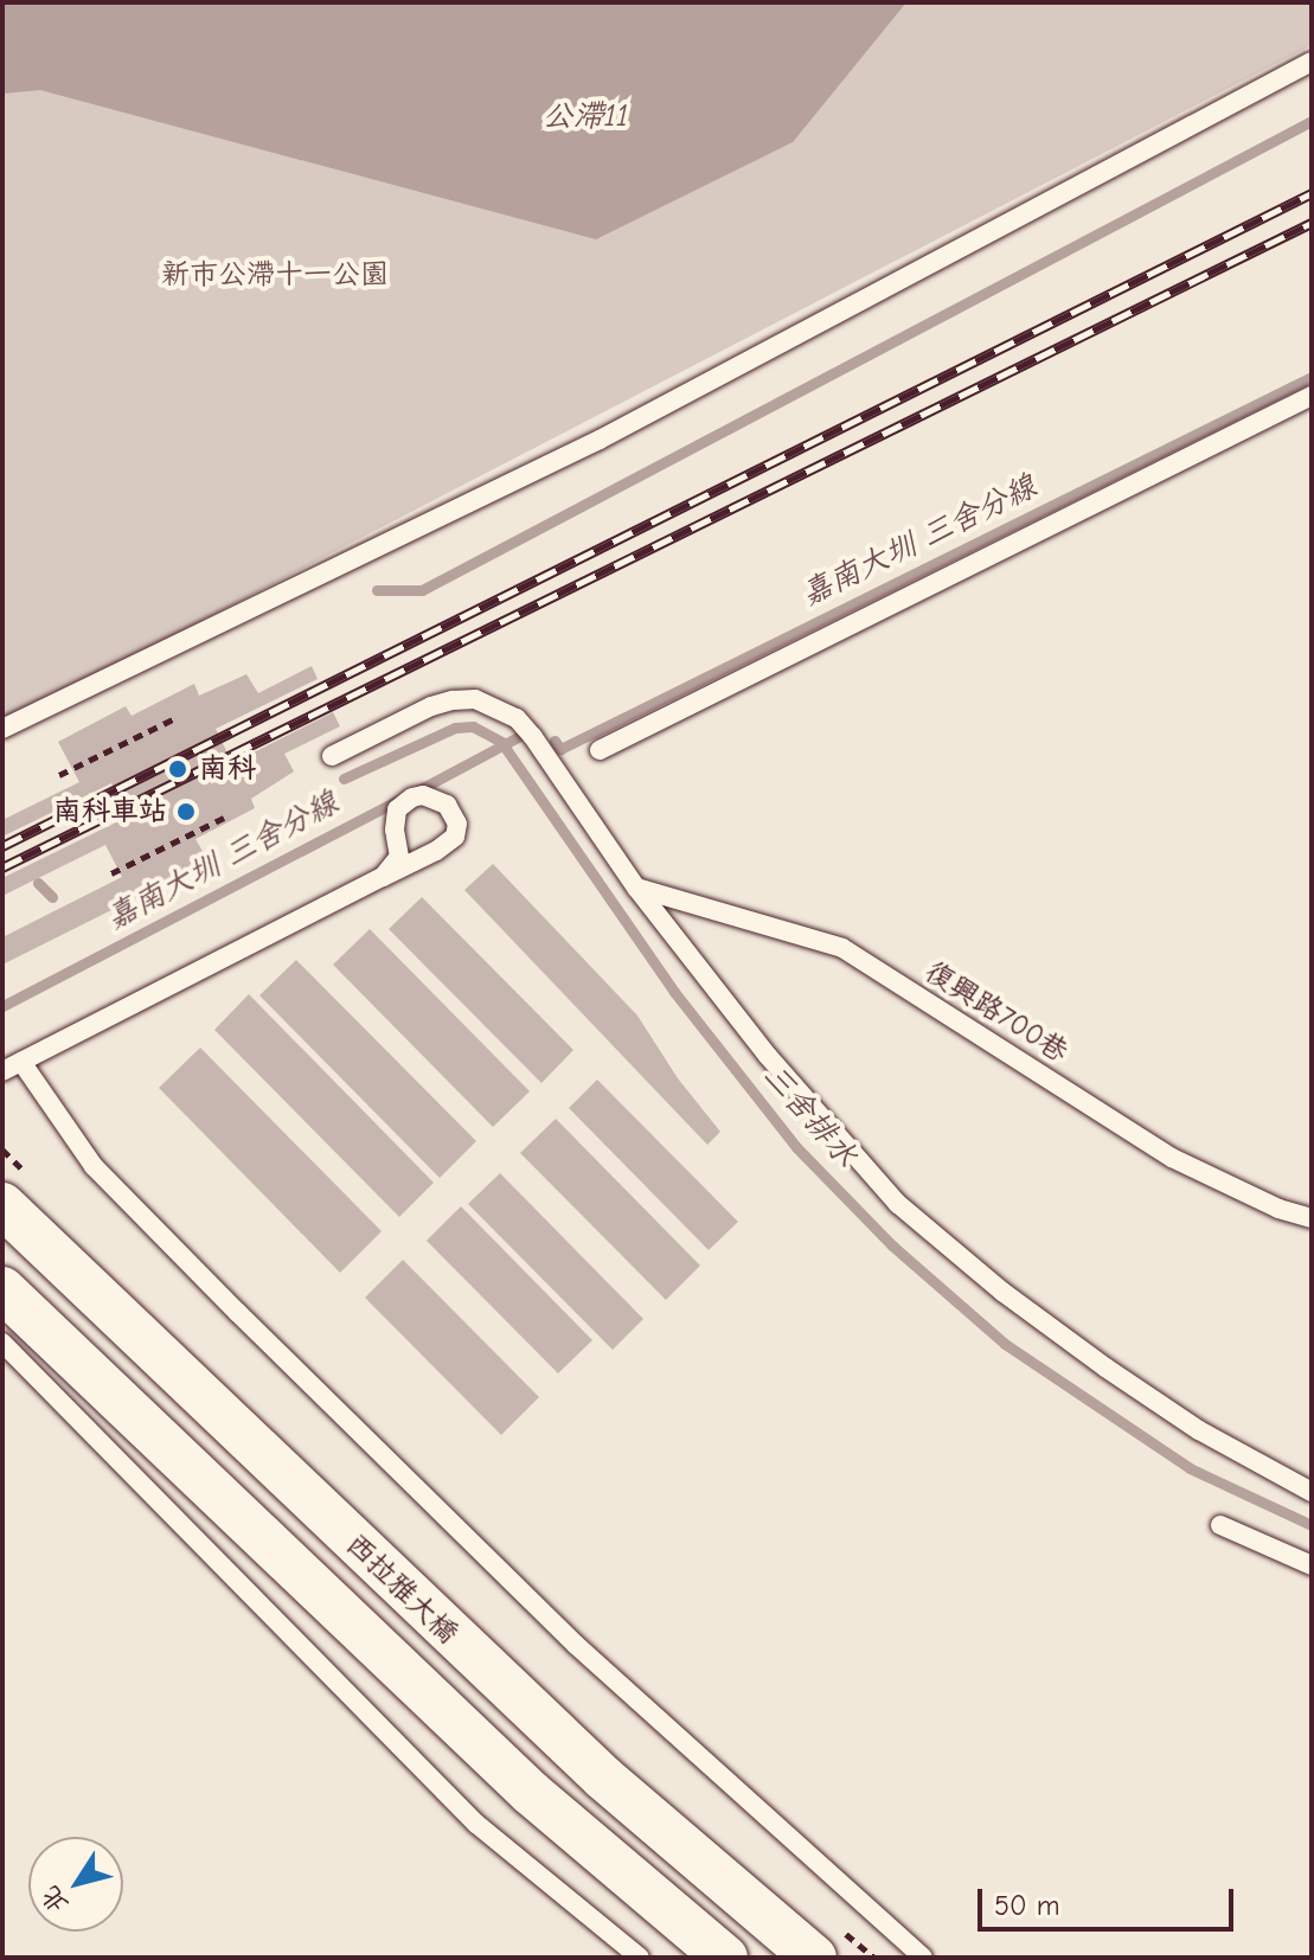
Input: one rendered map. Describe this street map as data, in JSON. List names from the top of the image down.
{
  "streets": {
    "street": ["西拉雅大橋"],
    "lane": ["復興路700巷"]
  },
  "water": ["公滯11", "嘉南大圳 三舍分線", "三舍排水"],
  "parks": ["新市公滯十一公園"],
  "places": ["南科", "南科車站"],
  "scale_bar": "50 m",
  "north": "bottom left"
}
